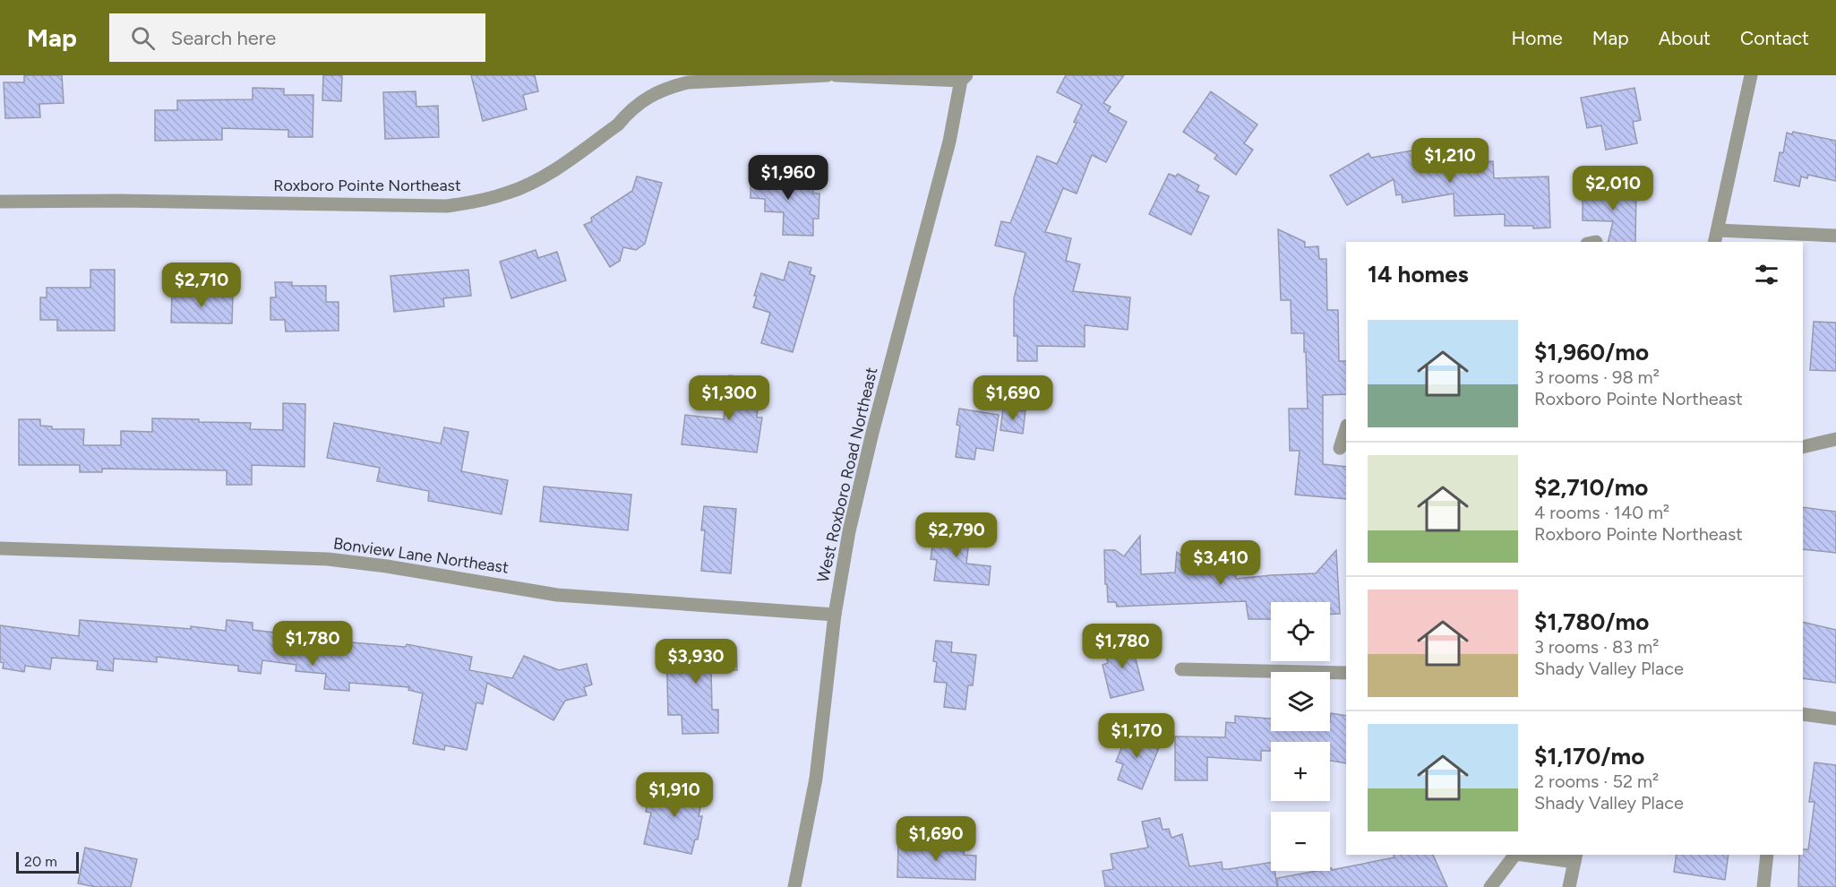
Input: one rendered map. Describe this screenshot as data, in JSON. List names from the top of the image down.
{
  "streets": {
    "street": ["Roxboro Pointe Northeast", "West Roxboro Road Northeast", "Bonview Lane Northeast"]
  },
  "crossings": [
    ["West Roxboro Road Northeast", "Bonview Lane Northeast"]
  ],
  "scale_bar": "20 m",
  "page": {
    "header": "Map",
    "search": "Search here",
    "nav": [
      "Home",
      "Map",
      "About",
      "Contact"
    ],
    "price": [
      "$1,210",
      "$1,960",
      "$2,010",
      "$2,710",
      "$1,300",
      "$1,690",
      "$2,790",
      "$3,410",
      "$1,780",
      "$1,780",
      "$3,930",
      "$1,170",
      "$1,910",
      "$1,690"
    ],
    "heading": "14 homes",
    "list": [
      {
        "name": "$1,960/mo",
        "note": "3 rooms · 98 m² · Roxboro Pointe Northeast"
      },
      {
        "name": "$2,710/mo",
        "note": "4 rooms · 140 m² · Roxboro Pointe Northeast"
      },
      {
        "name": "$1,780/mo",
        "note": "3 rooms · 83 m² · Shady Valley Place"
      },
      {
        "name": "$1,170/mo",
        "note": "2 rooms · 52 m² · Shady Valley Place"
      }
    ],
    "map_buttons": ["+", "−"],
    "scale": "20 m"
  }
}
